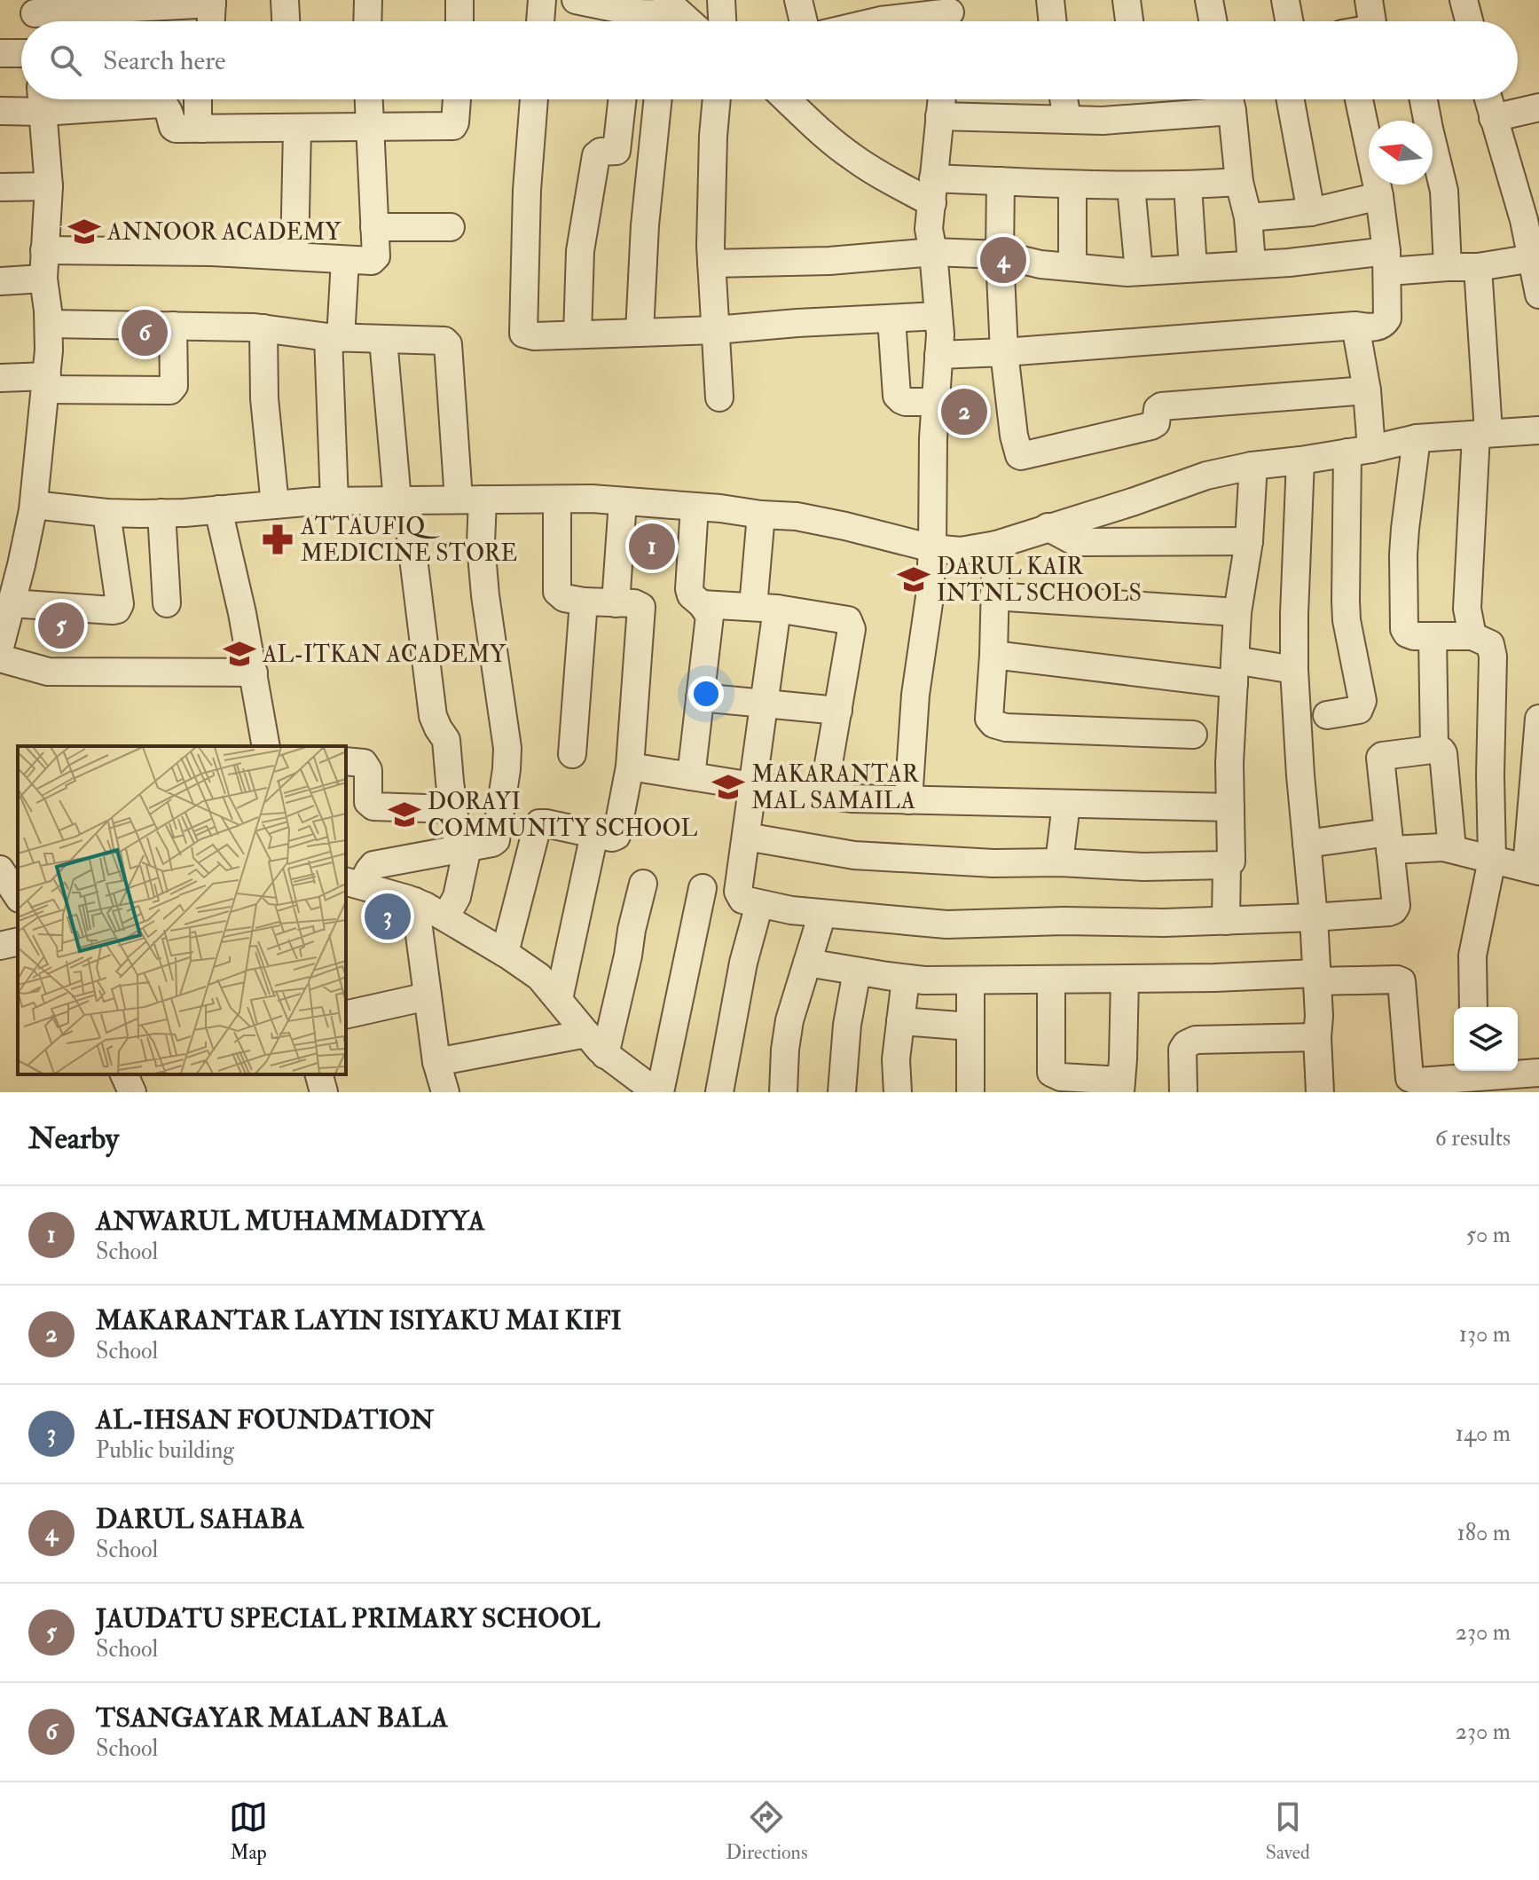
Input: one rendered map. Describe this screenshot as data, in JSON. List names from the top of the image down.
{
  "places": {
    "school or university": [
      "ANNOOR ACADEMY",
      "DARUL KAIR INTNL SCHOOLS",
      "AL-ITKAN ACADEMY",
      "MAKARANTAR MAL SAMAILA",
      "DORAYI COMMUNITY SCHOOL"
    ],
    "pharmacy": ["ATTAUFIQ MEDICINE STORE"]
  },
  "north": "left",
  "page": {
    "search": "Search here",
    "pins": [
      "4",
      "6",
      "2",
      "1",
      "5",
      "3"
    ],
    "heading": ["Nearby", "6 results"],
    "list": [
      {
        "mark": "1",
        "name": "ANWARUL MUHAMMADIYYA",
        "note": "School",
        "value": "50 m"
      },
      {
        "mark": "2",
        "name": "MAKARANTAR LAYIN ISIYAKU MAI KIFI",
        "note": "School",
        "value": "130 m"
      },
      {
        "mark": "3",
        "name": "AL-IHSAN FOUNDATION",
        "note": "Public building",
        "value": "140 m"
      },
      {
        "mark": "4",
        "name": "DARUL SAHABA",
        "note": "School",
        "value": "180 m"
      },
      {
        "mark": "5",
        "name": "JAUDATU SPECIAL PRIMARY SCHOOL",
        "note": "School",
        "value": "230 m"
      },
      {
        "mark": "6",
        "name": "TSANGAYAR MALAN BALA",
        "note": "School",
        "value": "230 m"
      }
    ],
    "nav": ["Map", "Directions", "Saved"]
  }
}
